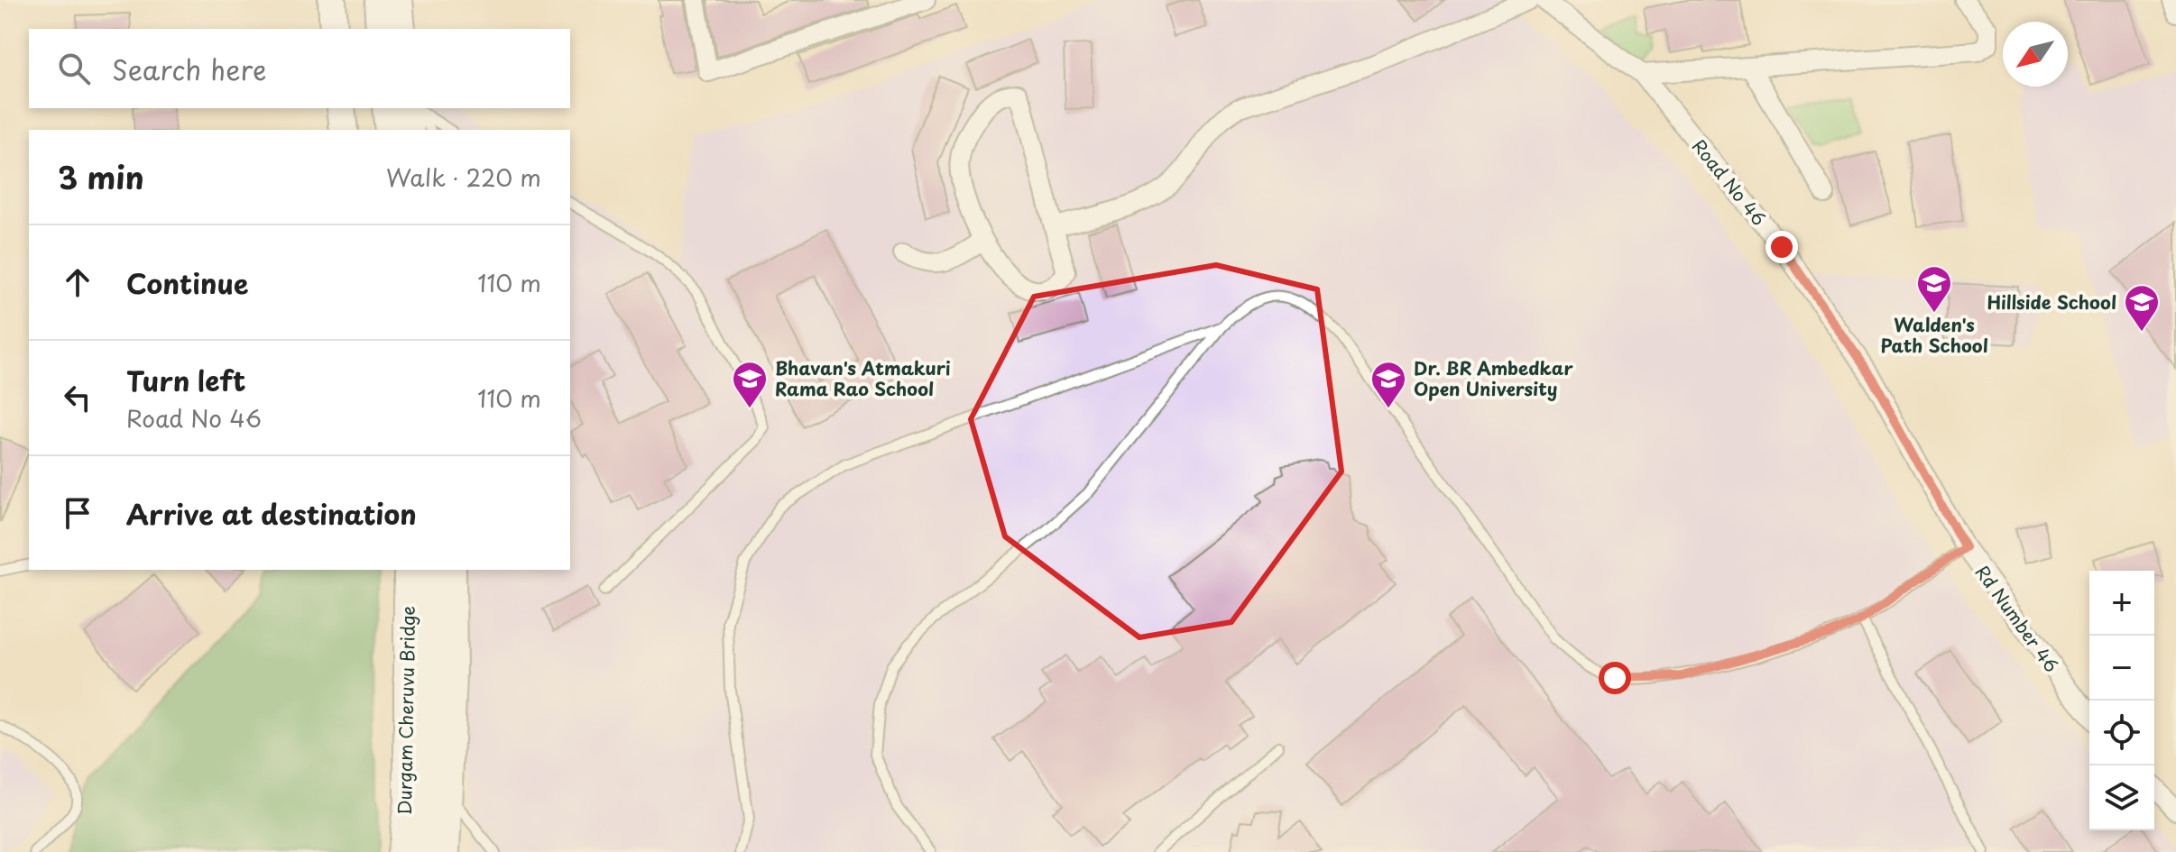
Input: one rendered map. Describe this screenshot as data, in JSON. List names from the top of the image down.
{
  "streets": {
    "main road": ["Durgam Cheruvu Bridge"],
    "street": ["Road No 46", "Rd Number 46"]
  },
  "crossings": [
    ["Road No 46", "Rd Number 46"]
  ],
  "places": {
    "school or university": [
      "Walden's Path School",
      "Hillside School",
      "Bhavan's Atmakuri Rama Rao School",
      "Dr. BR Ambedkar Open University"
    ]
  },
  "north": "bottom left",
  "page": {
    "search": "Search here",
    "heading": ["3 min", "Walk · 220 m"],
    "list": [
      ["Continue", "110 m"],
      ["Turn left", "Road No 46", "110 m"],
      "Arrive at destination"
    ],
    "map_buttons": ["+", "−"]
  }
}
